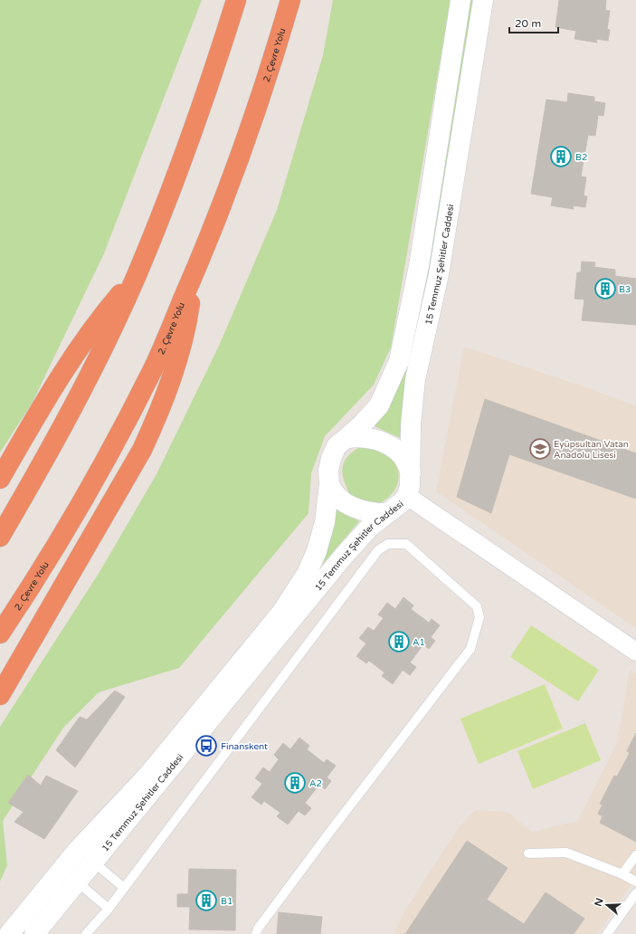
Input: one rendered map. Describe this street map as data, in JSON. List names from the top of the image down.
{
  "streets": {
    "highway": ["2. Çevre Yolu"],
    "main road": ["15 Temmuz Şehitler Caddesi"]
  },
  "places": {
    "building": [
      "B2",
      "B3",
      "A1",
      "A2",
      "B1"
    ],
    "school or university": ["Eyüpsultan Vatan Anadolu Lisesi"],
    "bus stop": ["Finanskent"]
  },
  "scale_bar": "20 m",
  "north": "left"
}
